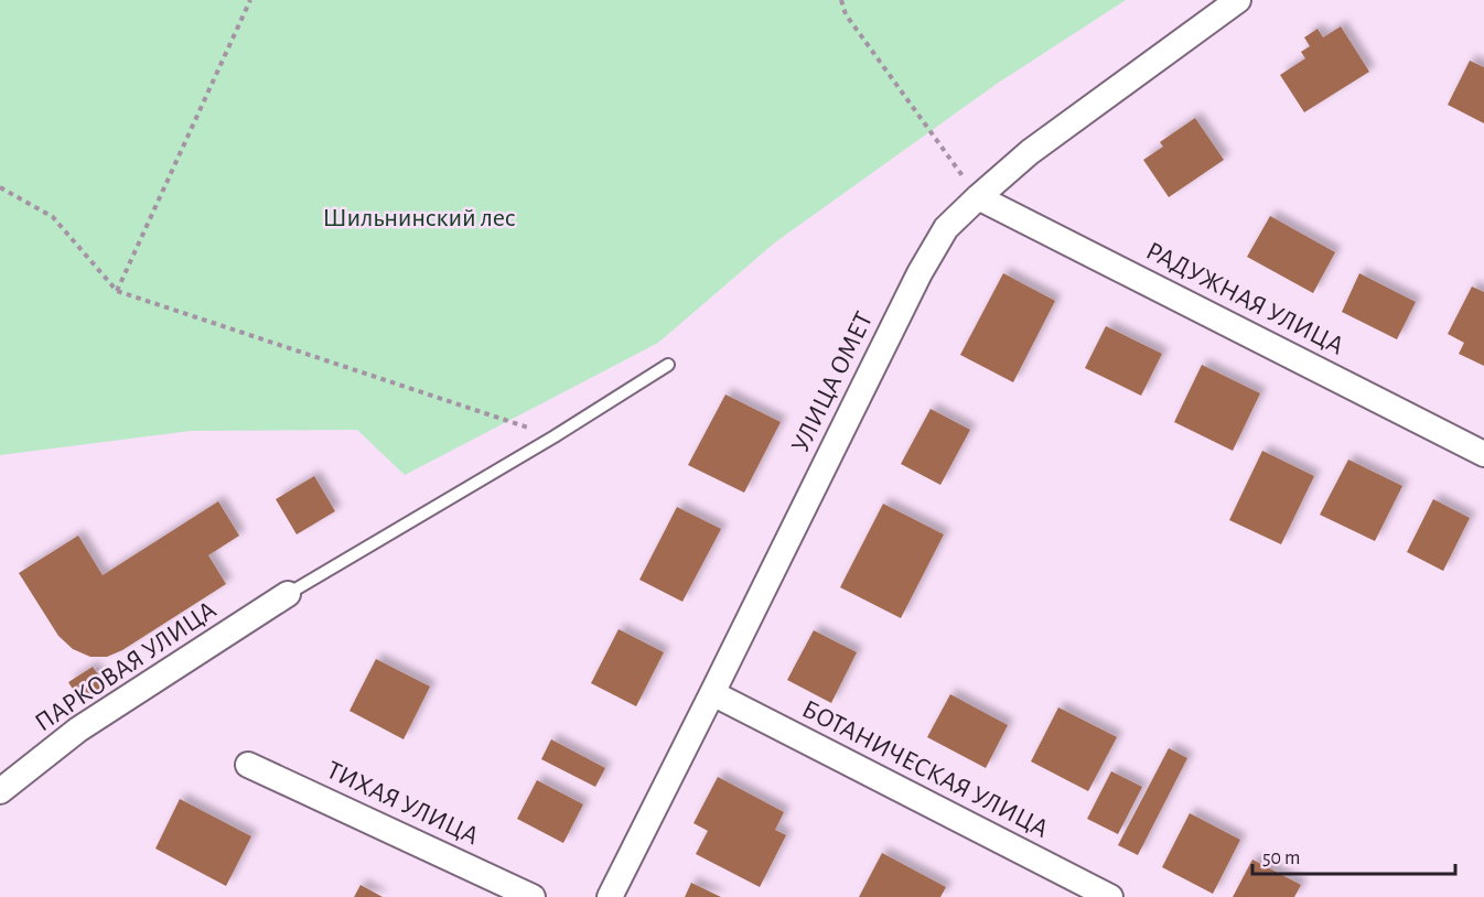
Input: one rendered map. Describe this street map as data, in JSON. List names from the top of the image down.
{
  "streets": {
    "street": [
      "РАДУЖНАЯ УЛИЦА",
      "УЛИЦА ОМЕТ",
      "ПАРКОВАЯ УЛИЦА",
      "БОТАНИЧЕСКАЯ УЛИЦА",
      "ТИХАЯ УЛИЦА"
    ]
  },
  "crossings": [
    ["РАДУЖНАЯ УЛИЦА", "УЛИЦА ОМЕТ"],
    ["УЛИЦА ОМЕТ", "БОТАНИЧЕСКАЯ УЛИЦА"]
  ],
  "parks": ["Шильнинский лес"],
  "scale_bar": "50 m"
}
